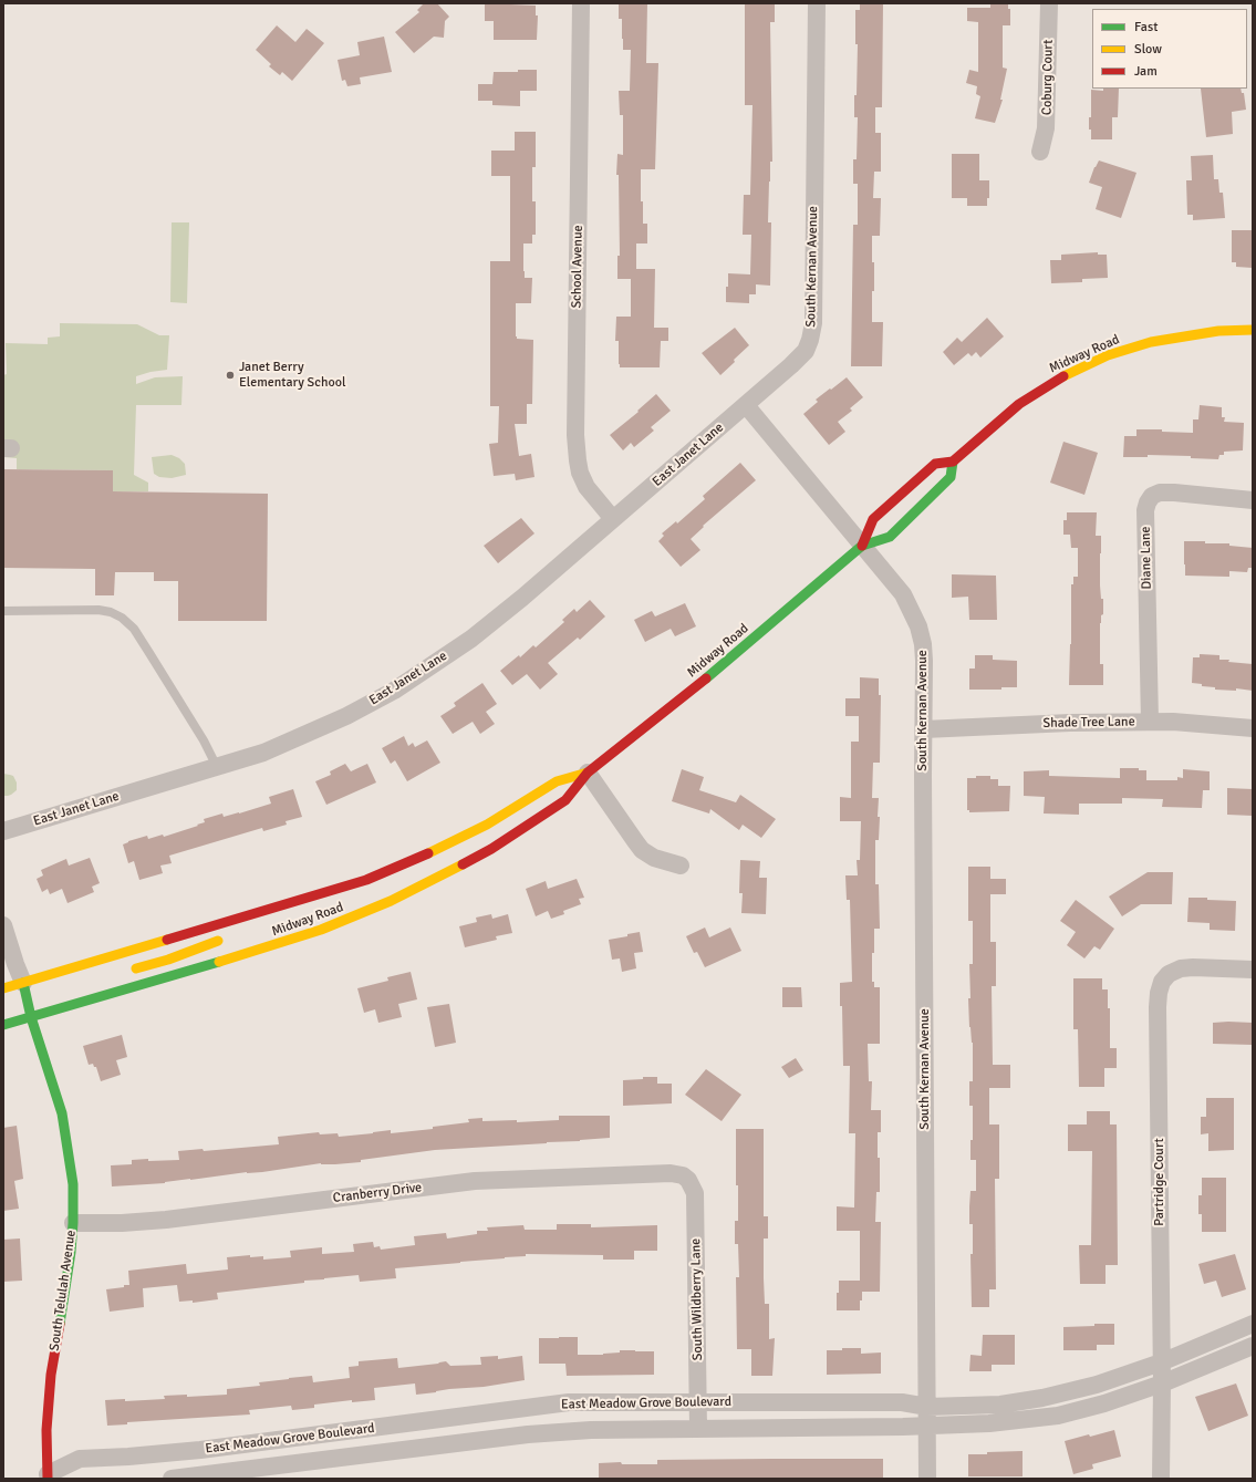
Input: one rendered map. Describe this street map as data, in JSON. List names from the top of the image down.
{
  "streets": {
    "main road": ["Midway Road", "South Telulah Avenue"],
    "street": [
      "Coburg Court",
      "School Avenue",
      "South Kernan Avenue",
      "East Janet Lane",
      "Diane Lane",
      "Shade Tree Lane",
      "Partridge Court",
      "Cranberry Drive",
      "South Wildberry Lane",
      "East Meadow Grove Boulevard"
    ]
  },
  "crossings": [
    ["School Avenue", "East Janet Lane"],
    ["South Kernan Avenue", "Midway Road"],
    ["South Kernan Avenue", "East Janet Lane"],
    ["South Kernan Avenue", "Shade Tree Lane"],
    ["South Kernan Avenue", "East Meadow Grove Boulevard"],
    ["Midway Road", "South Telulah Avenue"],
    ["Diane Lane", "Shade Tree Lane"],
    ["Partridge Court", "East Meadow Grove Boulevard"],
    ["Cranberry Drive", "South Telulah Avenue"],
    ["Cranberry Drive", "South Wildberry Lane"],
    ["South Telulah Avenue", "East Meadow Grove Boulevard"],
    ["South Wildberry Lane", "East Meadow Grove Boulevard"]
  ],
  "places": ["Janet Berry Elementary School"],
  "legend": ["Fast", "Slow", "Jam"]
}
